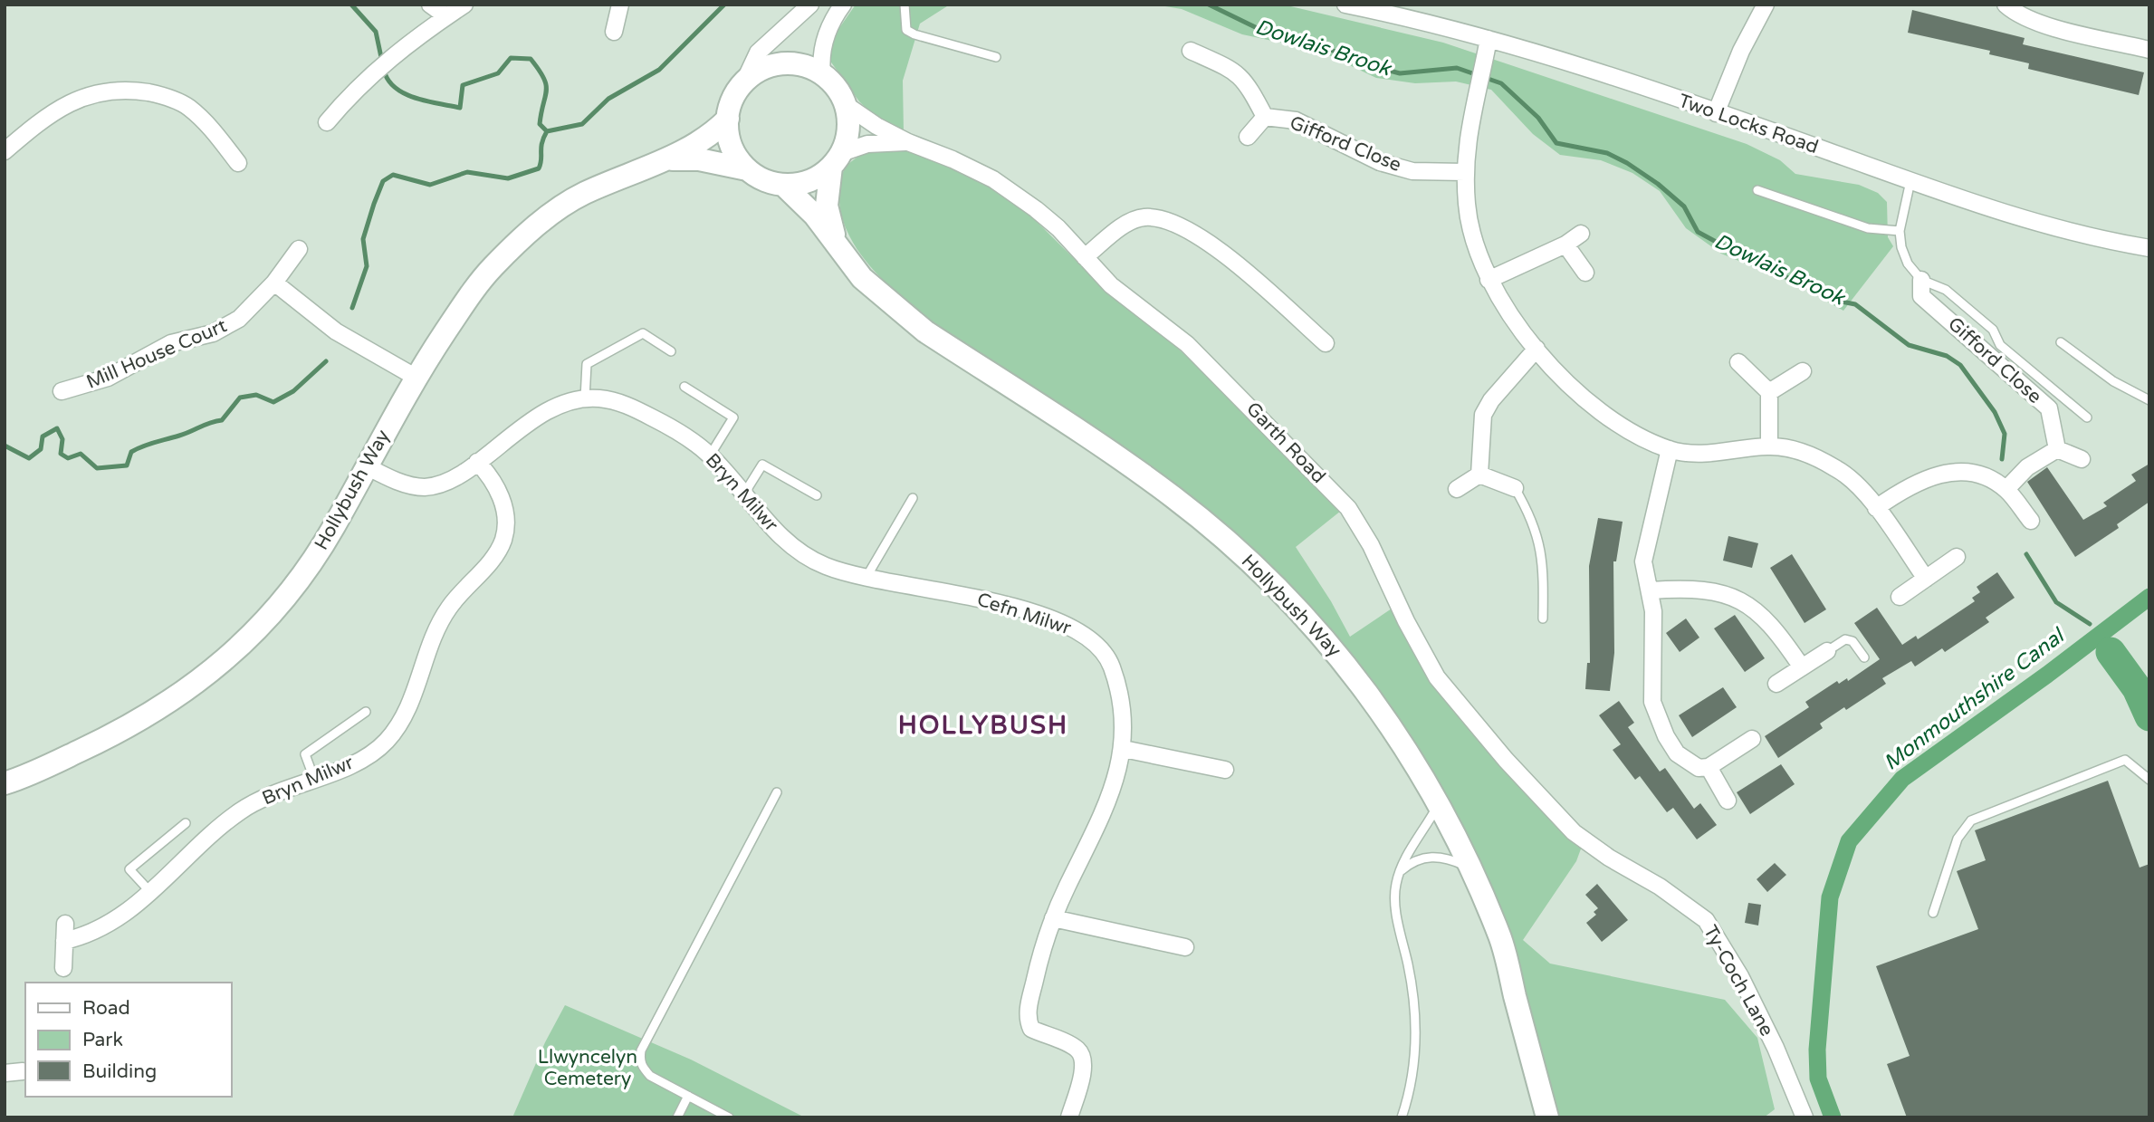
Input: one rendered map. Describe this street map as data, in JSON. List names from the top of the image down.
{
  "streets": {
    "street": [
      "Two Locks Road",
      "Gifford Close",
      "Mill House Court",
      "Garth Road",
      "Hollybush Way",
      "Bryn Milwr",
      "Cefn Milwr",
      "Ty-Coch Lane"
    ]
  },
  "crossings": [
    ["Garth Road", "Hollybush Way"],
    ["Garth Road", "Ty-Coch Lane"],
    ["Hollybush Way", "Bryn Milwr"],
    ["Bryn Milwr", "Cefn Milwr"]
  ],
  "districts": ["HOLLYBUSH"],
  "water": ["Dowlais Brook", "Monmouthshire Canal"],
  "parks": ["Llwyncelyn Cemetery"],
  "legend": ["Road", "Park", "Building"]
}
